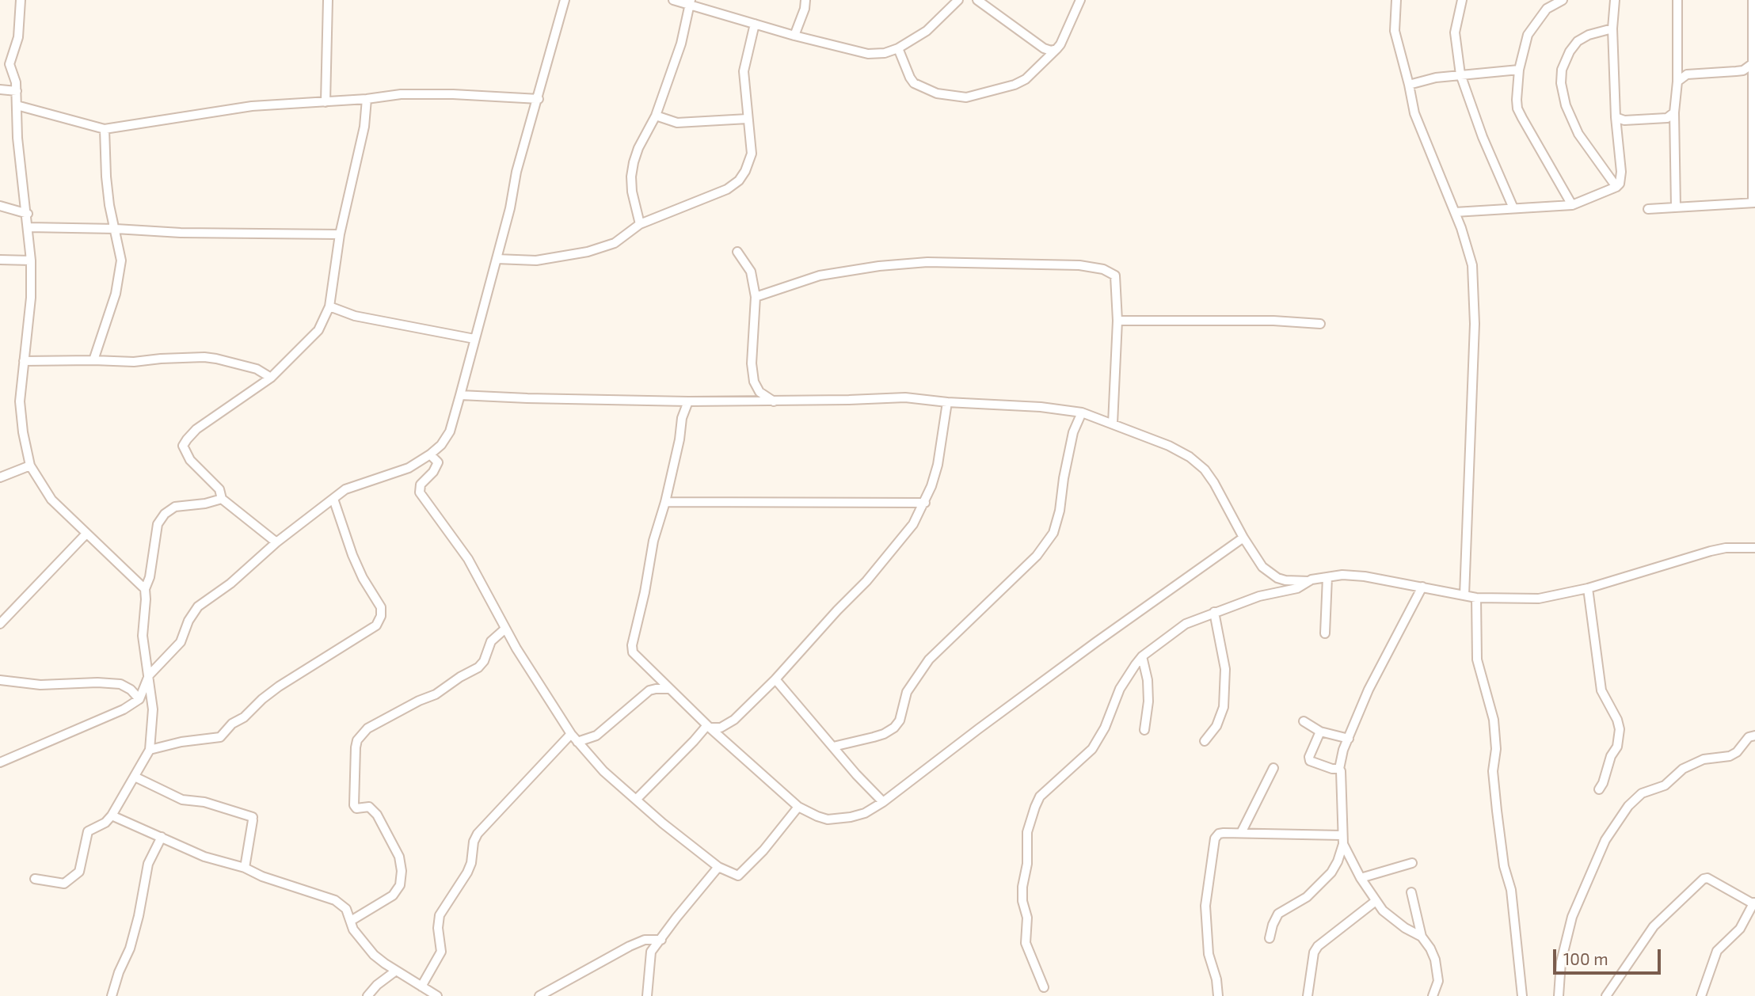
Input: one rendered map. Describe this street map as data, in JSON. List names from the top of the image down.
{
  "scale_bar": "100 m"
}
